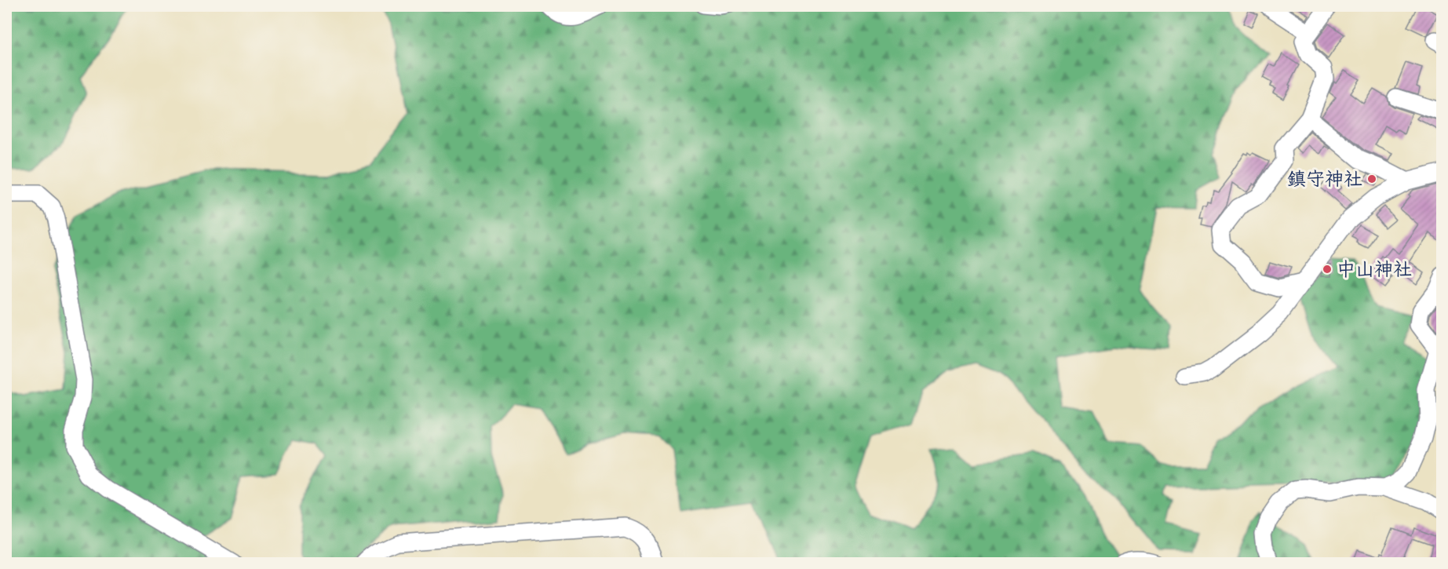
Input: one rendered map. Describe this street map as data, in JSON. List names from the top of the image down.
{
  "places": ["鎮守神社", "中山神社"]
}
